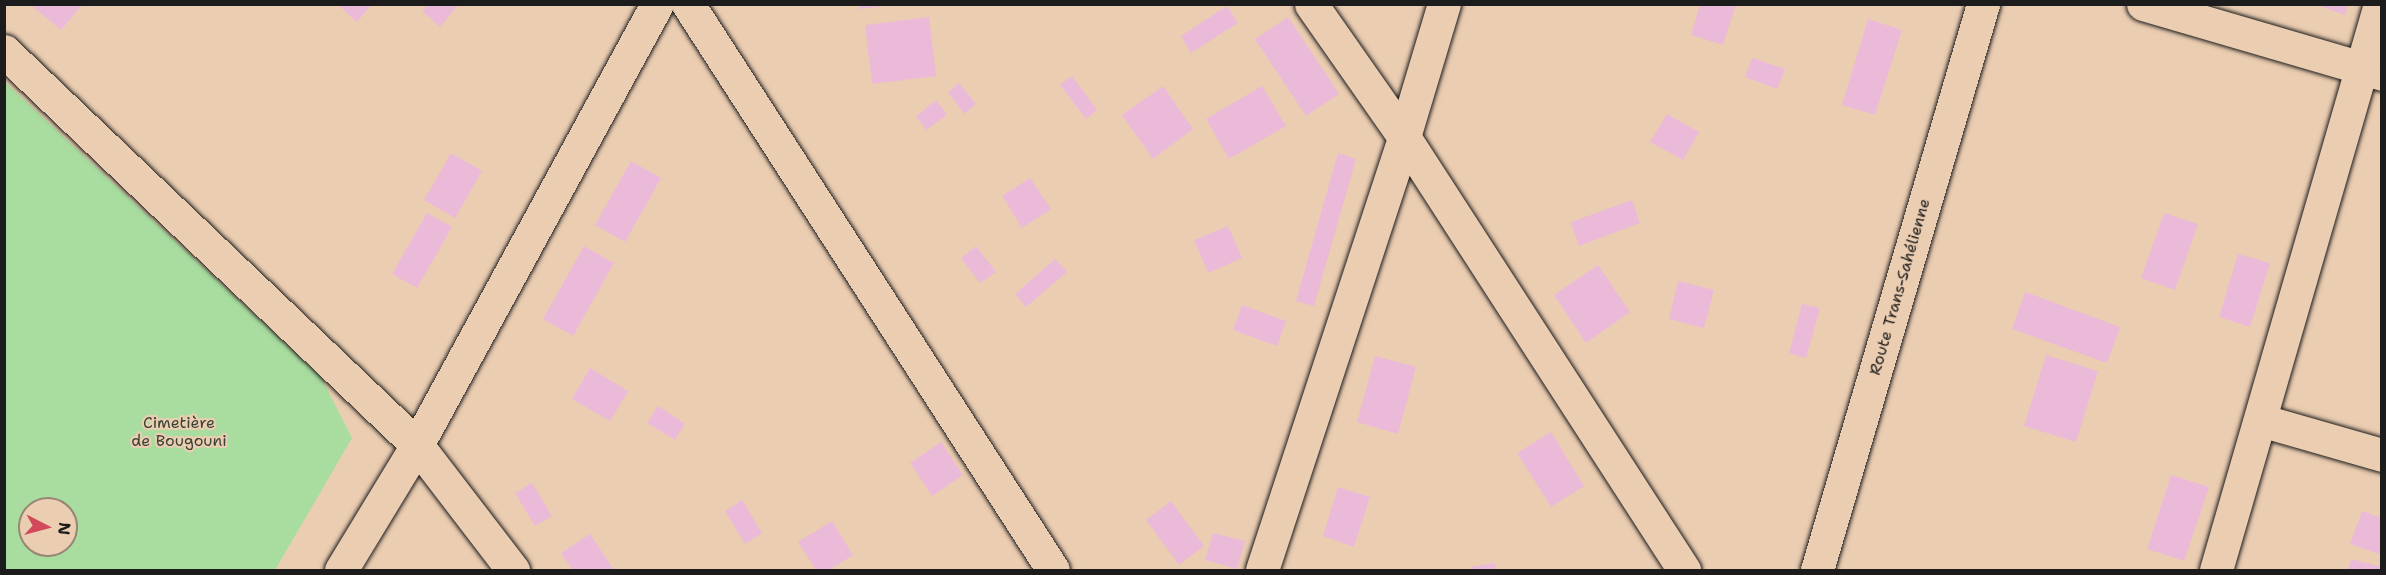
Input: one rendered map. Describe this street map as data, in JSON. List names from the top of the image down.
{
  "streets": {
    "main road": ["Route Trans-Sahélienne"]
  },
  "parks": ["Cimetière de Bougouni"],
  "north": "right"
}
